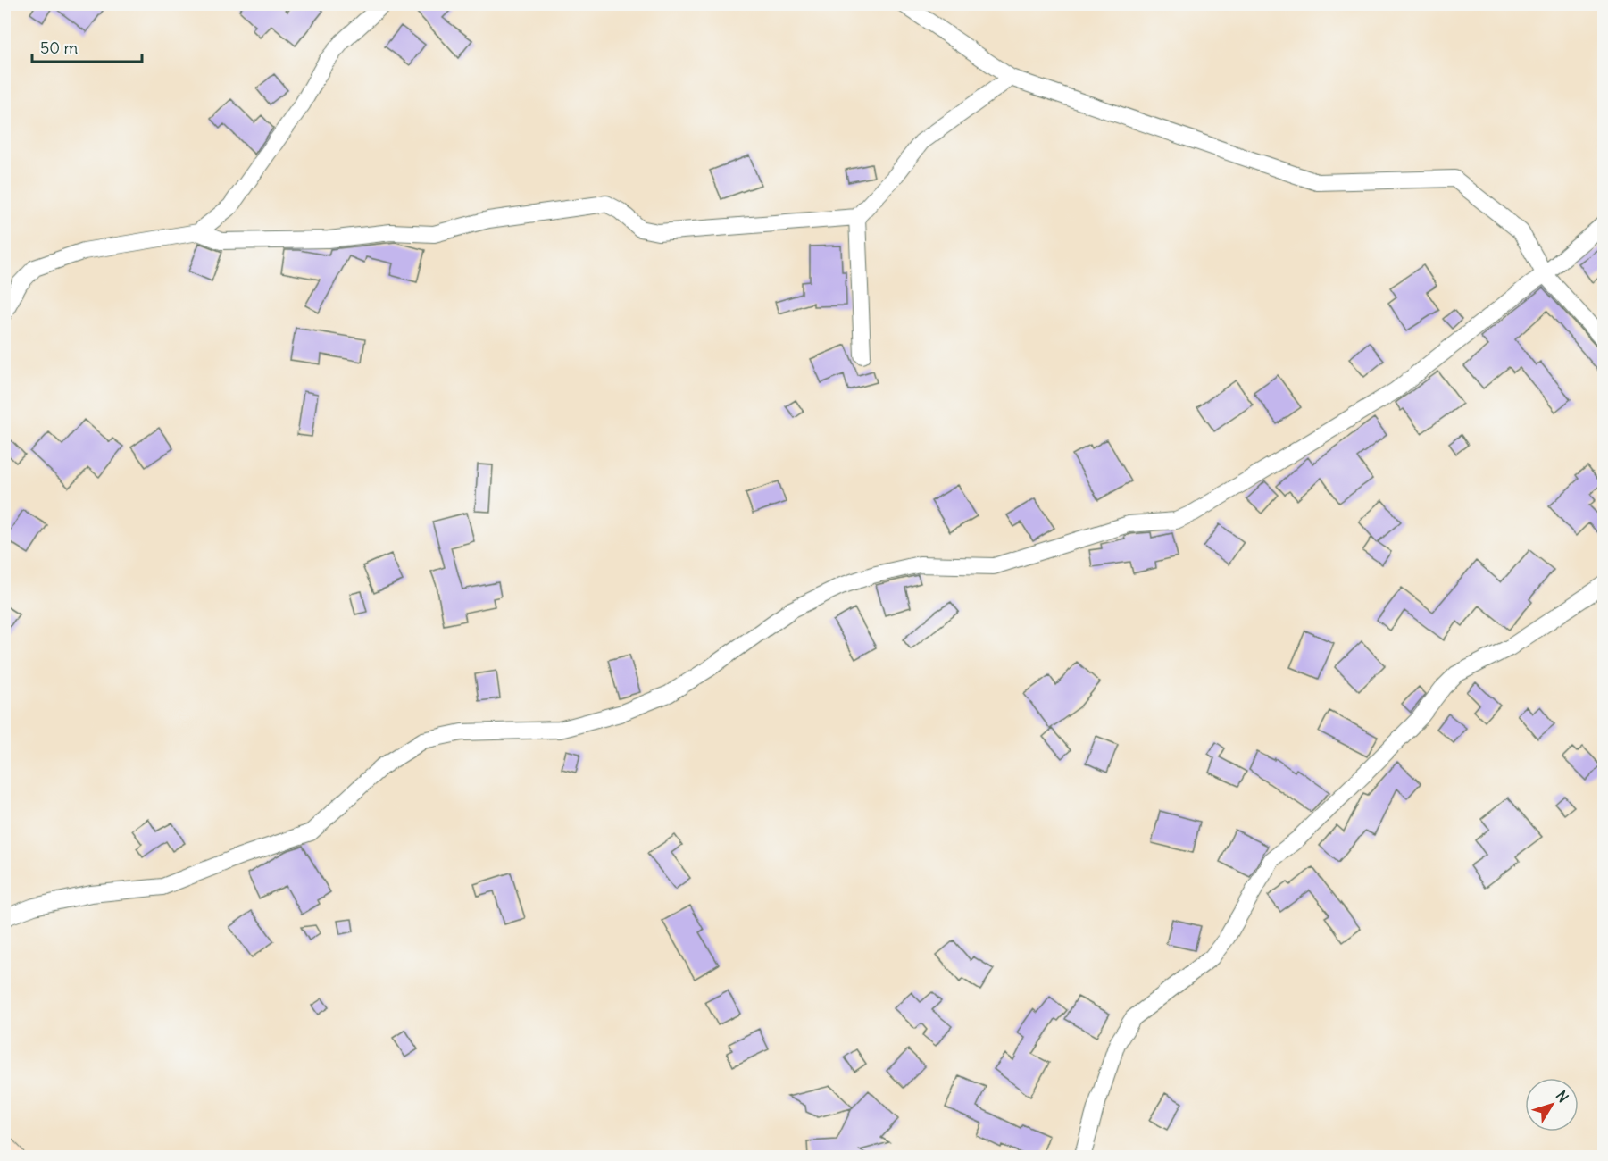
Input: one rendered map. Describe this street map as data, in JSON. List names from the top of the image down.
{
  "scale_bar": "50 m",
  "north": "top right"
}
